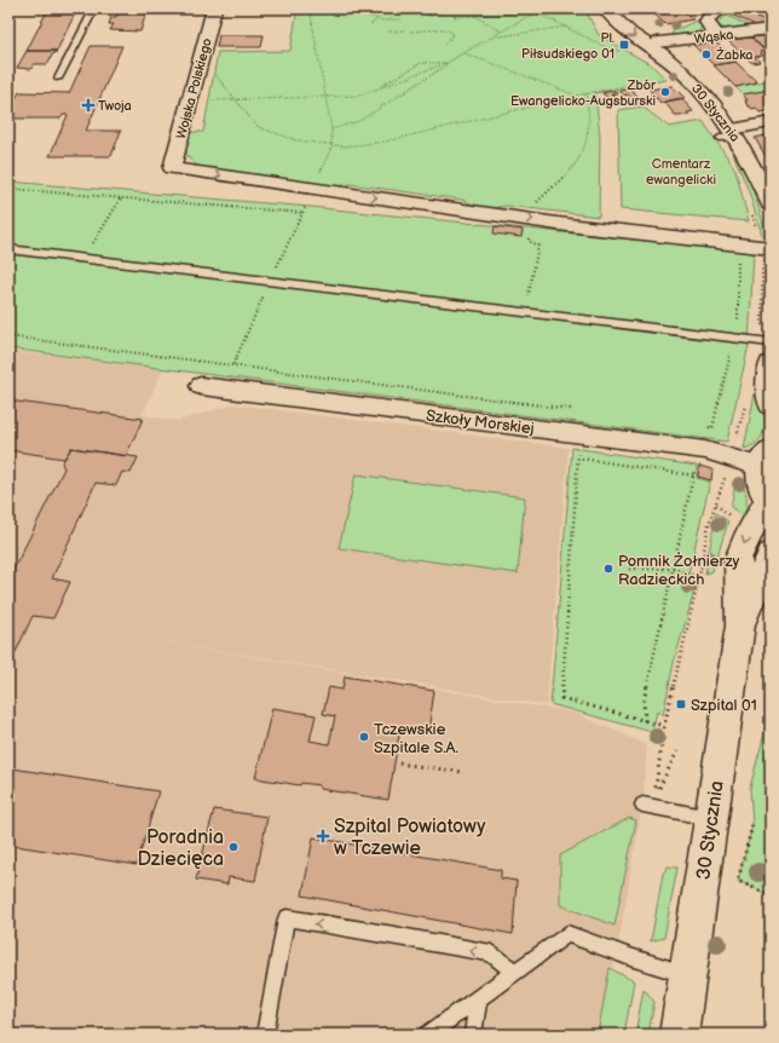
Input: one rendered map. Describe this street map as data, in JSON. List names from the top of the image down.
{
  "streets": {
    "street": [
      "Wąska",
      "Wojska Polskiego",
      "30 Stycznia",
      "Szkoły Morskiej"
    ]
  },
  "crossings": [
    ["Wąska", "30 Stycznia"]
  ],
  "parks": ["Cmentarz ewangelicki"],
  "places": {
    "transit": ["Pl. Piłsudskiego 01", "Szpital 01"],
    "other": [
      "Żabka",
      "Zbór Ewangelicko-Augsburski",
      "Pomnik Żołnierzy Radzieckich",
      "Tczewskie Szpitale S.A.",
      "Poradnia Dziecięca"
    ],
    "health": ["Twoja", "Szpital Powiatowy w Tczewie"]
  }
}
